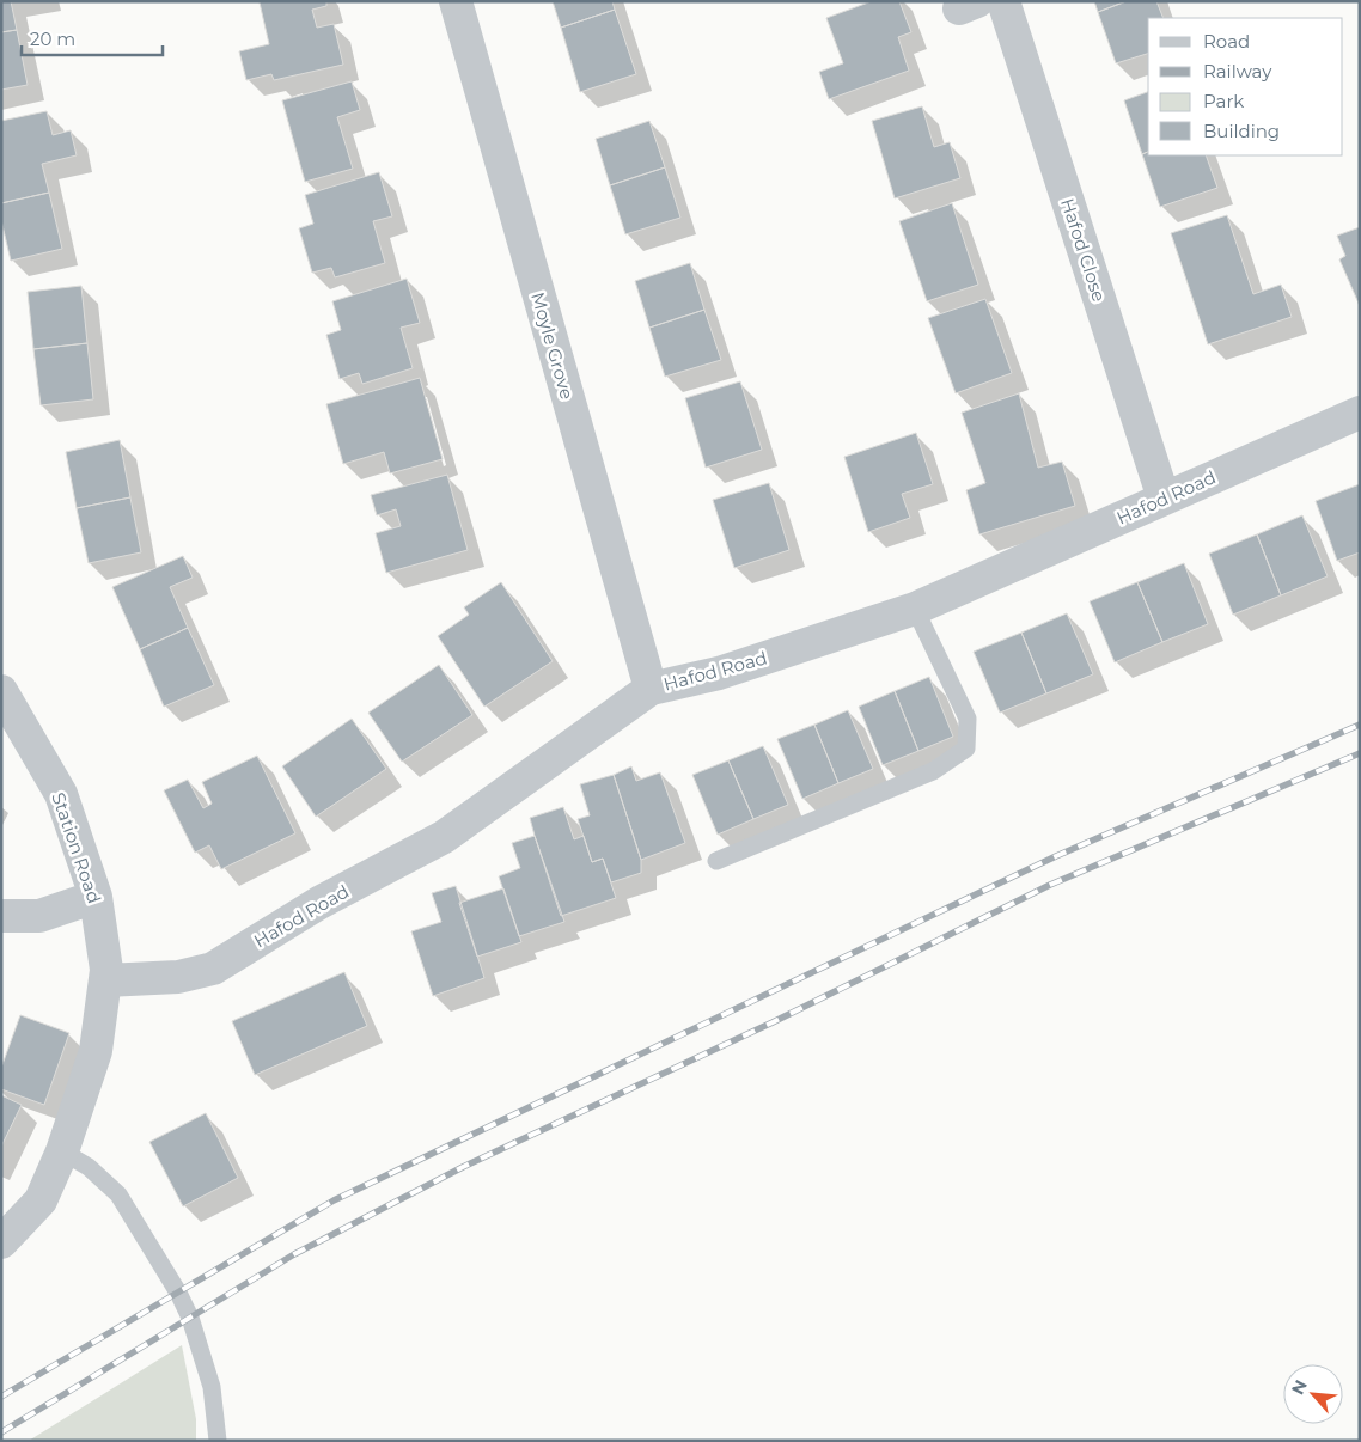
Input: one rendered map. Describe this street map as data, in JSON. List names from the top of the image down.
{
  "streets": {
    "street": [
      "Hafod Close",
      "Moyle Grove",
      "Hafod Road",
      "Station Road"
    ]
  },
  "crossings": [
    ["Hafod Close", "Hafod Road"],
    ["Moyle Grove", "Hafod Road"],
    ["Hafod Road", "Station Road"]
  ],
  "legend": [
    "Road",
    "Railway",
    "Park",
    "Building"
  ],
  "scale_bar": "20 m",
  "north": "top left"
}
